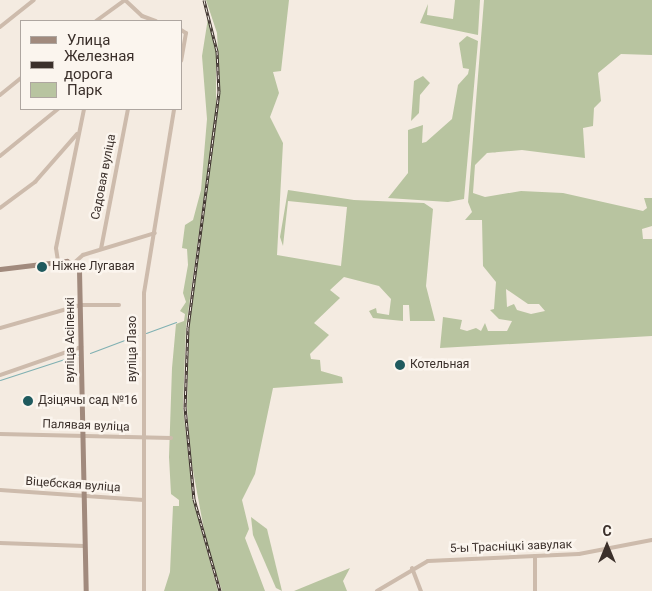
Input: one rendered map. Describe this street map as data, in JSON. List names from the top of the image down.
{
  "streets": {
    "street": [
      "Садовая вуліца",
      "вуліца Асіпенкі",
      "вуліца Лазо",
      "Палявая вуліца",
      "Віцебская вуліца",
      "5-ы Трасніцкі завулак"
    ]
  },
  "crossings": [
    ["вуліца Асіпенкі", "Палявая вуліца"],
    ["вуліца Асіпенкі", "Віцебская вуліца"],
    ["вуліца Лазо", "Палявая вуліца"],
    ["вуліца Лазо", "Віцебская вуліца"]
  ],
  "places": ["Ніжне Лугавая", "Котельная", "Дзіцячы сад №16"],
  "legend": ["Улица", "Железная дорога", "Парк"],
  "north": "top"
}
